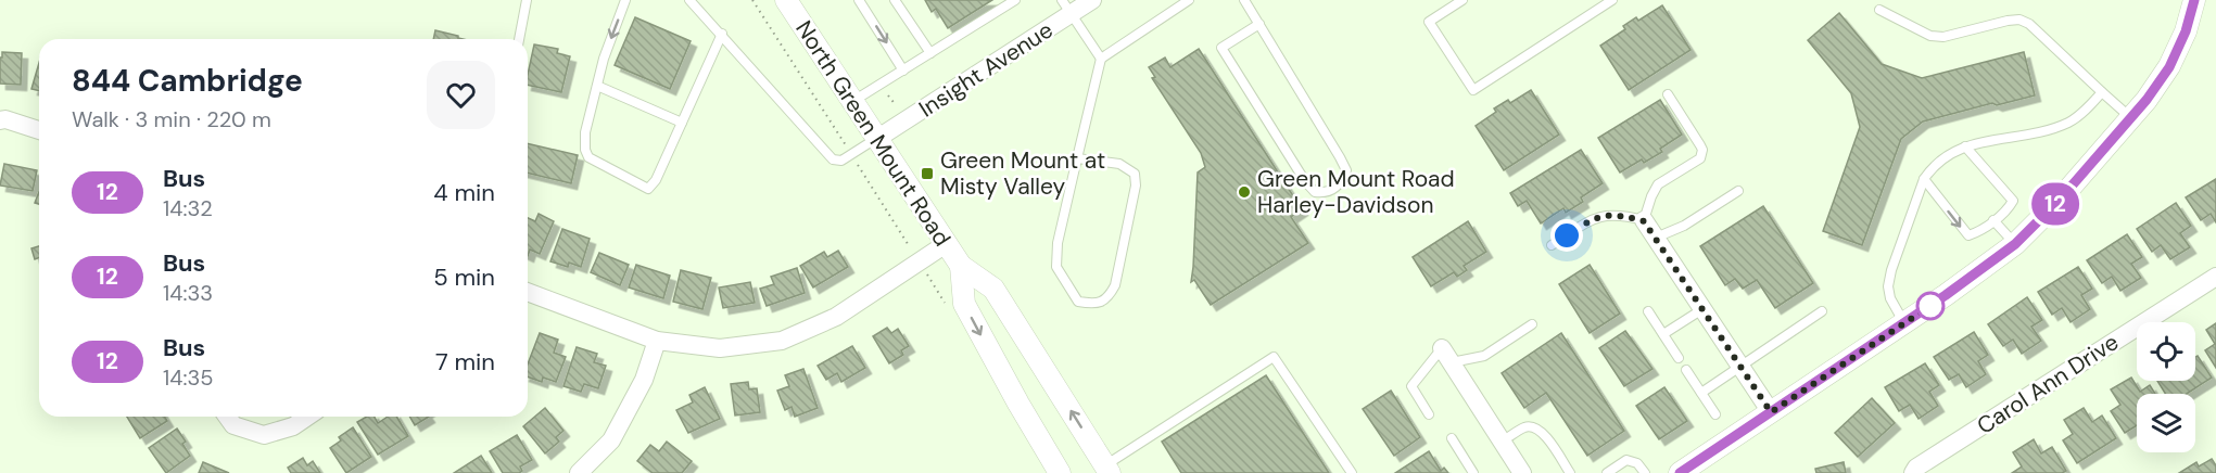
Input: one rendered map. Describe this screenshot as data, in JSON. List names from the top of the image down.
{
  "streets": {
    "street": ["Insight Avenue", "North Green Mount Road", "Carol Ann Drive"]
  },
  "crossings": [
    ["Insight Avenue", "North Green Mount Road"]
  ],
  "places": {
    "transit": ["Green Mount at Misty Valley"],
    "other": ["Green Mount Road Harley-Davidson"]
  },
  "lines": ["bus line 12"],
  "page": {
    "on_map": "12",
    "heading": ["844 Cambridge", "Walk · 3 min · 220 m"],
    "list": [
      {
        "mark": "12",
        "name": "Bus",
        "note": "14:32",
        "value": "4 min"
      },
      {
        "mark": "12",
        "name": "Bus",
        "note": "14:33",
        "value": "5 min"
      },
      {
        "mark": "12",
        "name": "Bus",
        "note": "14:35",
        "value": "7 min"
      }
    ]
  }
}
